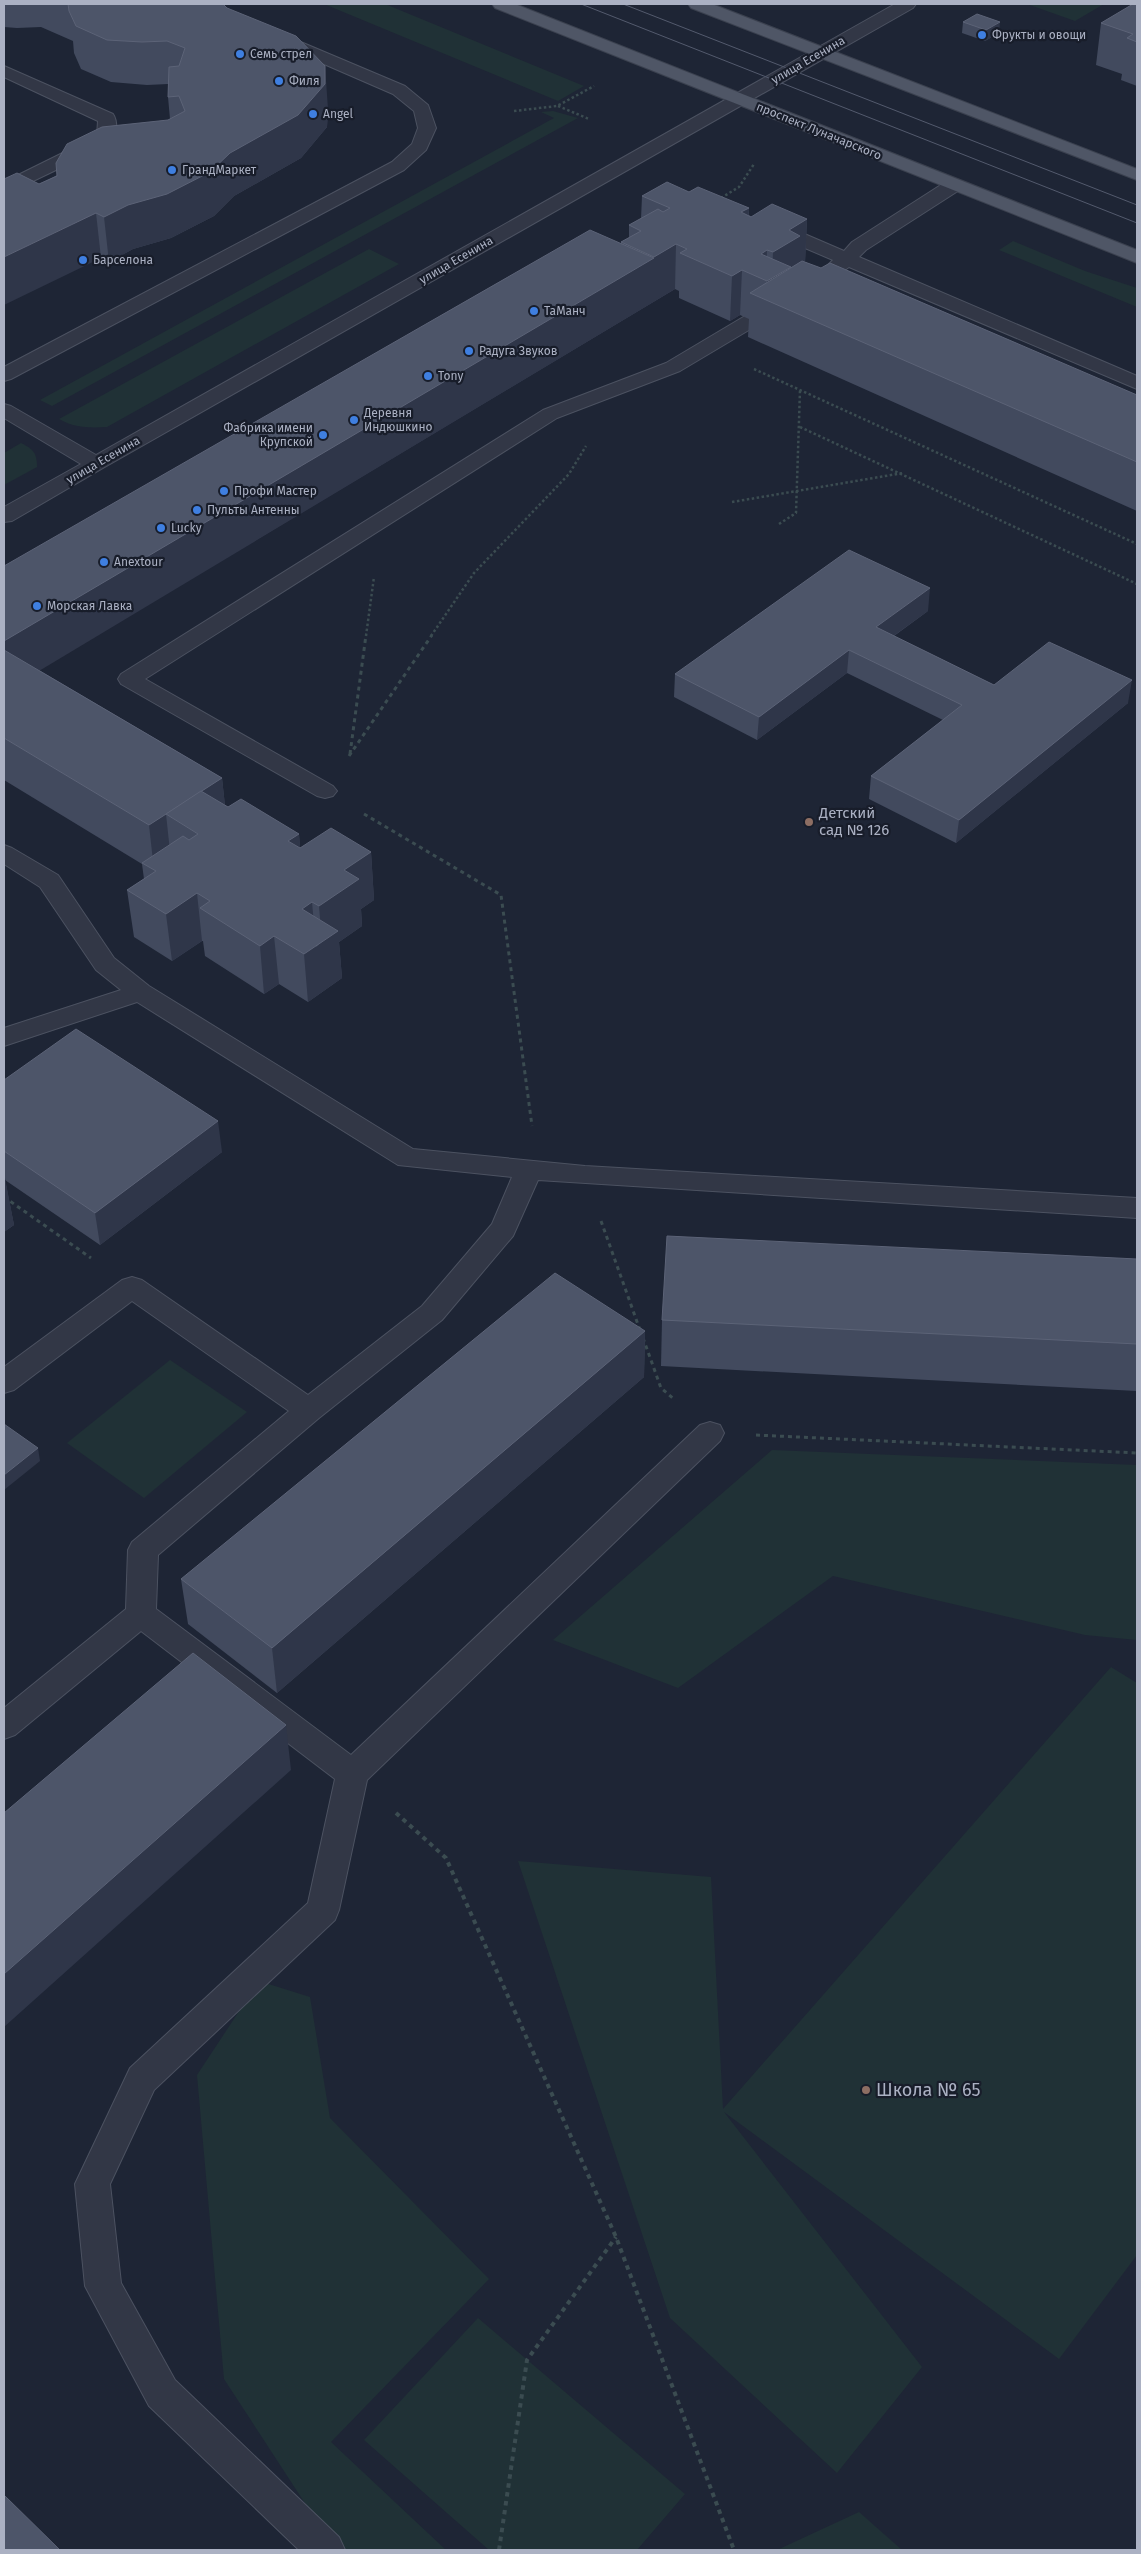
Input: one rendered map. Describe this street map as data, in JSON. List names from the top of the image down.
{
  "streets": {
    "main road": ["проспект Луначарского"],
    "street": ["улица Есенина"]
  },
  "crossings": [
    ["улица Есенина", "проспект Луначарского"]
  ],
  "places": [
    "Фрукты и овощи",
    "Семь стрел",
    "Филя",
    "Angel",
    "ГрандМаркет",
    "Барселона",
    "ТаМанч",
    "Радуга Звуков",
    "Tony",
    "Деревня Индюшкино",
    "Фабрика имени Крупской",
    "Профи Мастер",
    "Пульты Антенны",
    "Lucky",
    "Anextour",
    "Морская Лавка",
    "Детский сад № 126",
    "Школа № 65"
  ]
}
